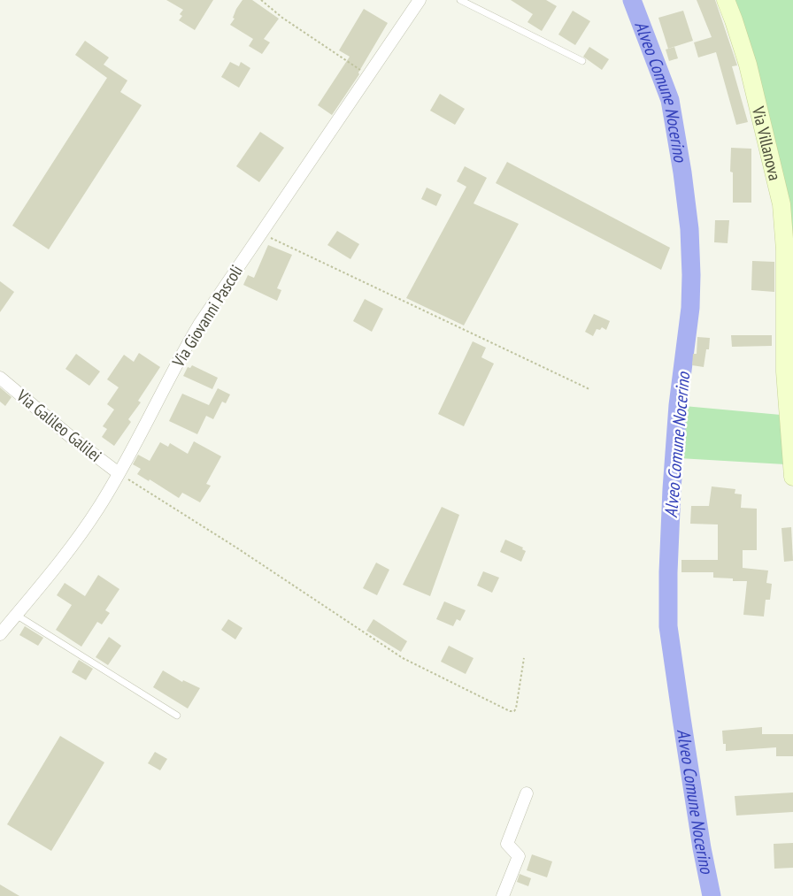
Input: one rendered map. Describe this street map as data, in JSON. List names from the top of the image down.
{
  "streets": {
    "main road": ["Via Villanova"],
    "street": ["Via Giovanni Pascoli", "Via Galileo Galilei"]
  },
  "crossings": [
    ["Via Giovanni Pascoli", "Via Galileo Galilei"]
  ],
  "water": ["Alveo Comune Nocerino"]
}
